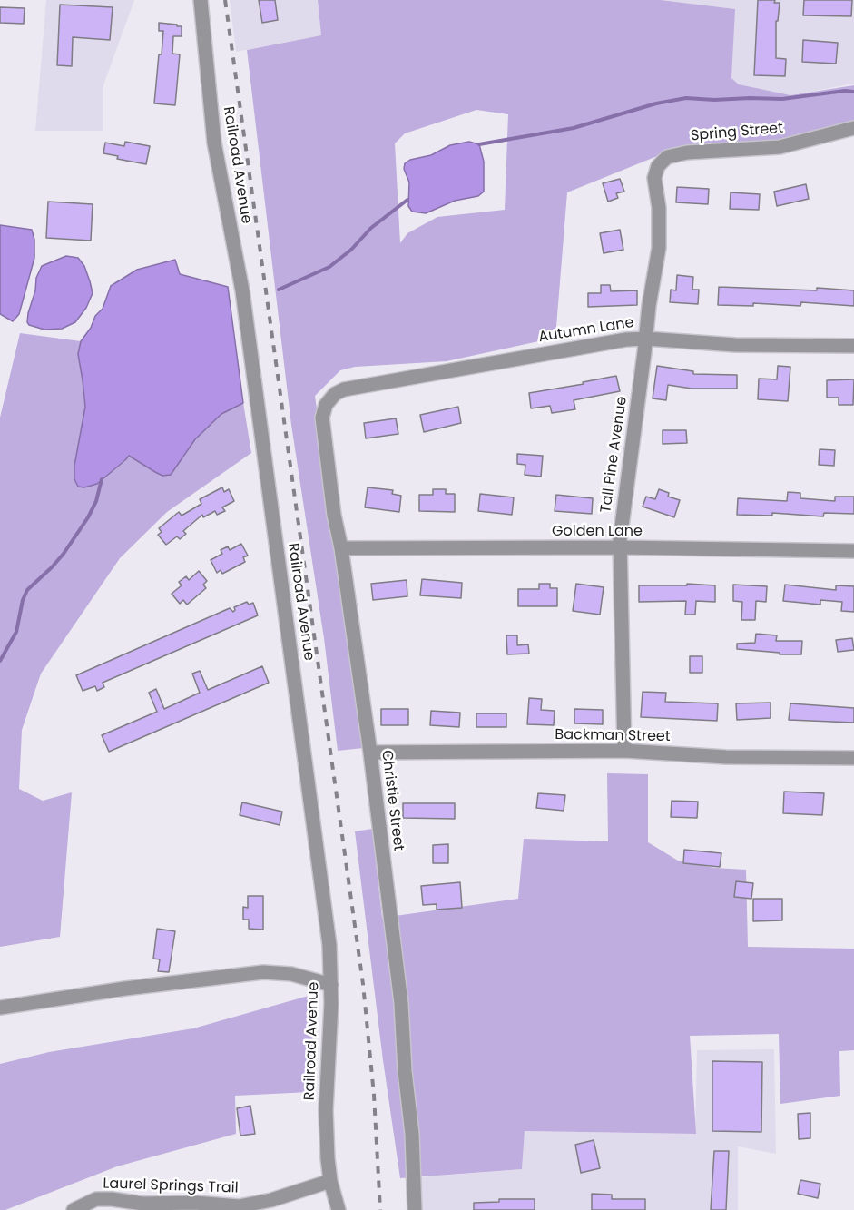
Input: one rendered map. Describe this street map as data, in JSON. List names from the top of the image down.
{
  "streets": {
    "street": [
      "Spring Street",
      "Railroad Avenue",
      "Autumn Lane",
      "Tall Pine Avenue",
      "Golden Lane",
      "Backman Street",
      "Christie Street",
      "Laurel Springs Trail"
    ]
  },
  "crossings": [
    ["Spring Street", "Tall Pine Avenue"],
    ["Railroad Avenue", "Laurel Springs Trail"],
    ["Autumn Lane", "Tall Pine Avenue"],
    ["Autumn Lane", "Christie Street"],
    ["Tall Pine Avenue", "Golden Lane"],
    ["Tall Pine Avenue", "Backman Street"],
    ["Golden Lane", "Christie Street"],
    ["Backman Street", "Christie Street"]
  ]
}
